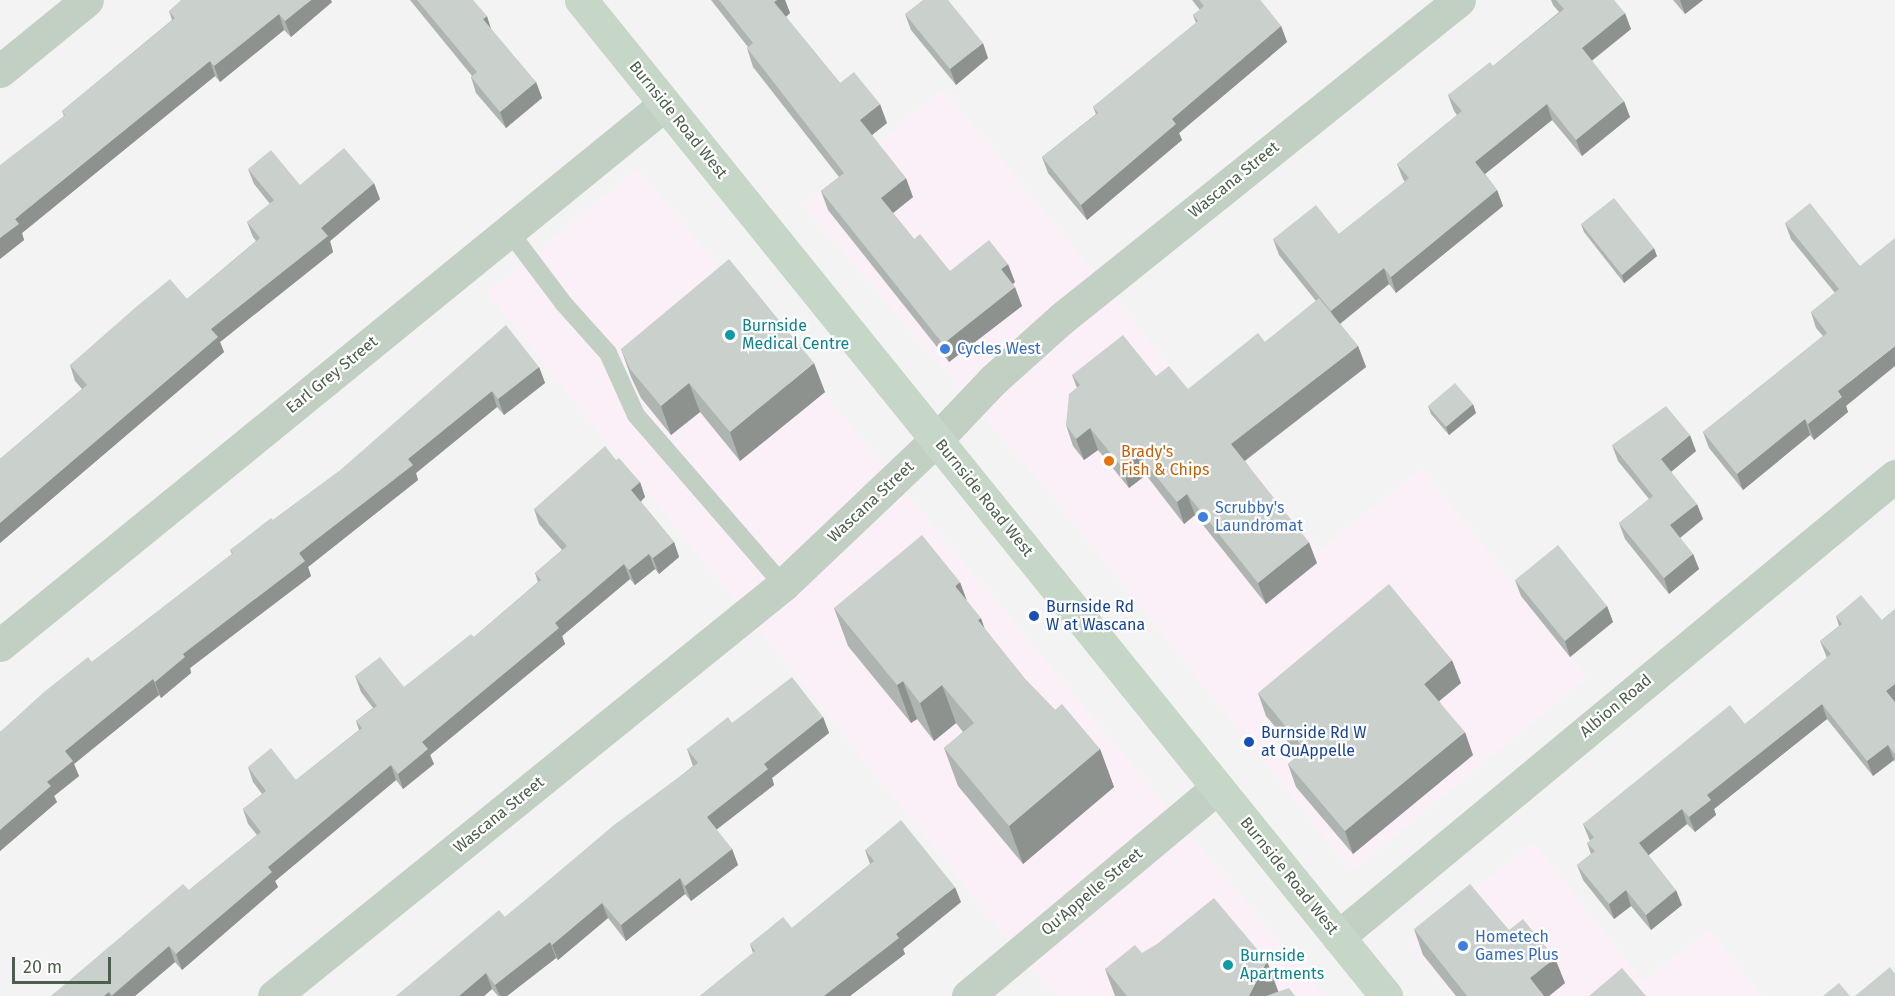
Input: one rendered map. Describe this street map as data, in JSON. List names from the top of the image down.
{
  "streets": {
    "main road": ["Burnside Road West"],
    "street": [
      "Wascana Street",
      "Earl Grey Street",
      "Albion Road",
      "Qu'Appelle Street"
    ]
  },
  "crossings": [
    ["Burnside Road West", "Wascana Street"],
    ["Burnside Road West", "Earl Grey Street"],
    ["Burnside Road West", "Albion Road"],
    ["Burnside Road West", "Qu'Appelle Street"]
  ],
  "places": [
    "Burnside Medical Centre",
    "Cycles West",
    "Brady's Fish & Chips",
    "Scrubby's Laundromat",
    "Burnside Rd W at Wascana",
    "Burnside Rd W at QuAppelle",
    "Hometech Games Plus",
    "Burnside Apartments"
  ],
  "scale_bar": "20 m"
}
